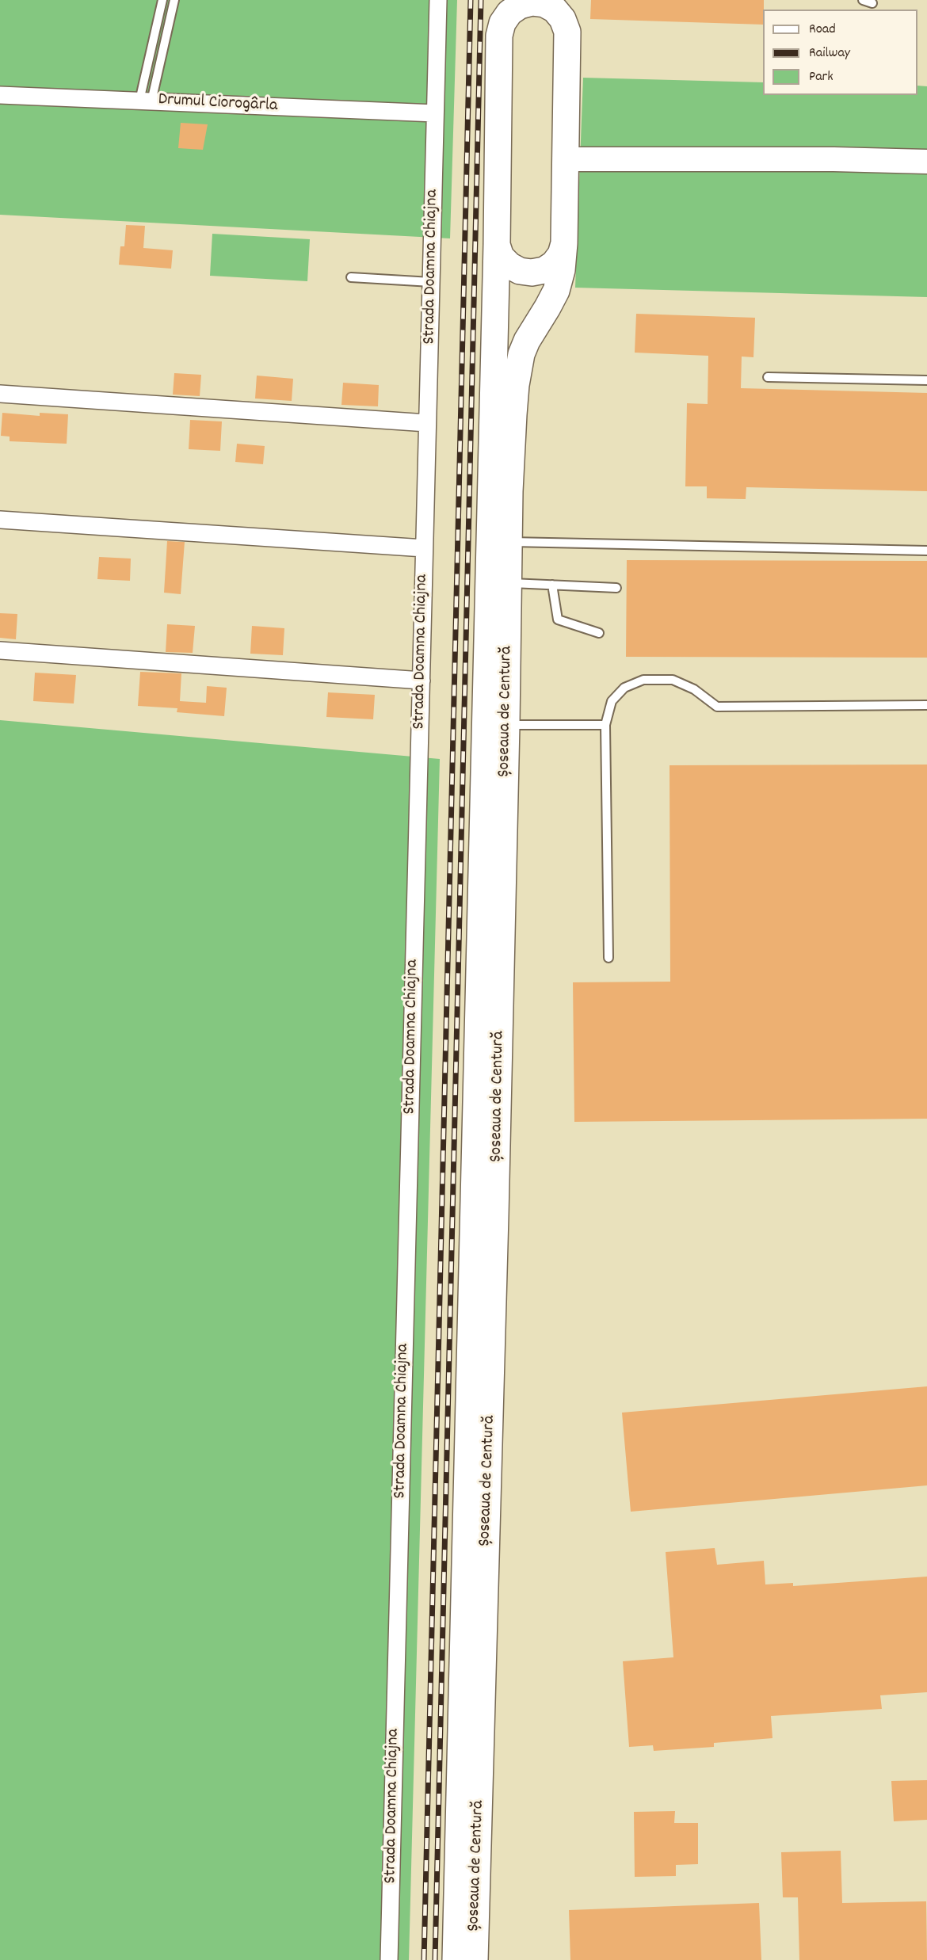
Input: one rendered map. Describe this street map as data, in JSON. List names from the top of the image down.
{
  "streets": {
    "main road": ["Șoseaua de Centură"],
    "street": ["Drumul Ciorogârla", "Strada Doamna Chiajna"]
  },
  "crossings": [
    ["Drumul Ciorogârla", "Strada Doamna Chiajna"]
  ],
  "legend": ["Road", "Railway", "Park"]
}
